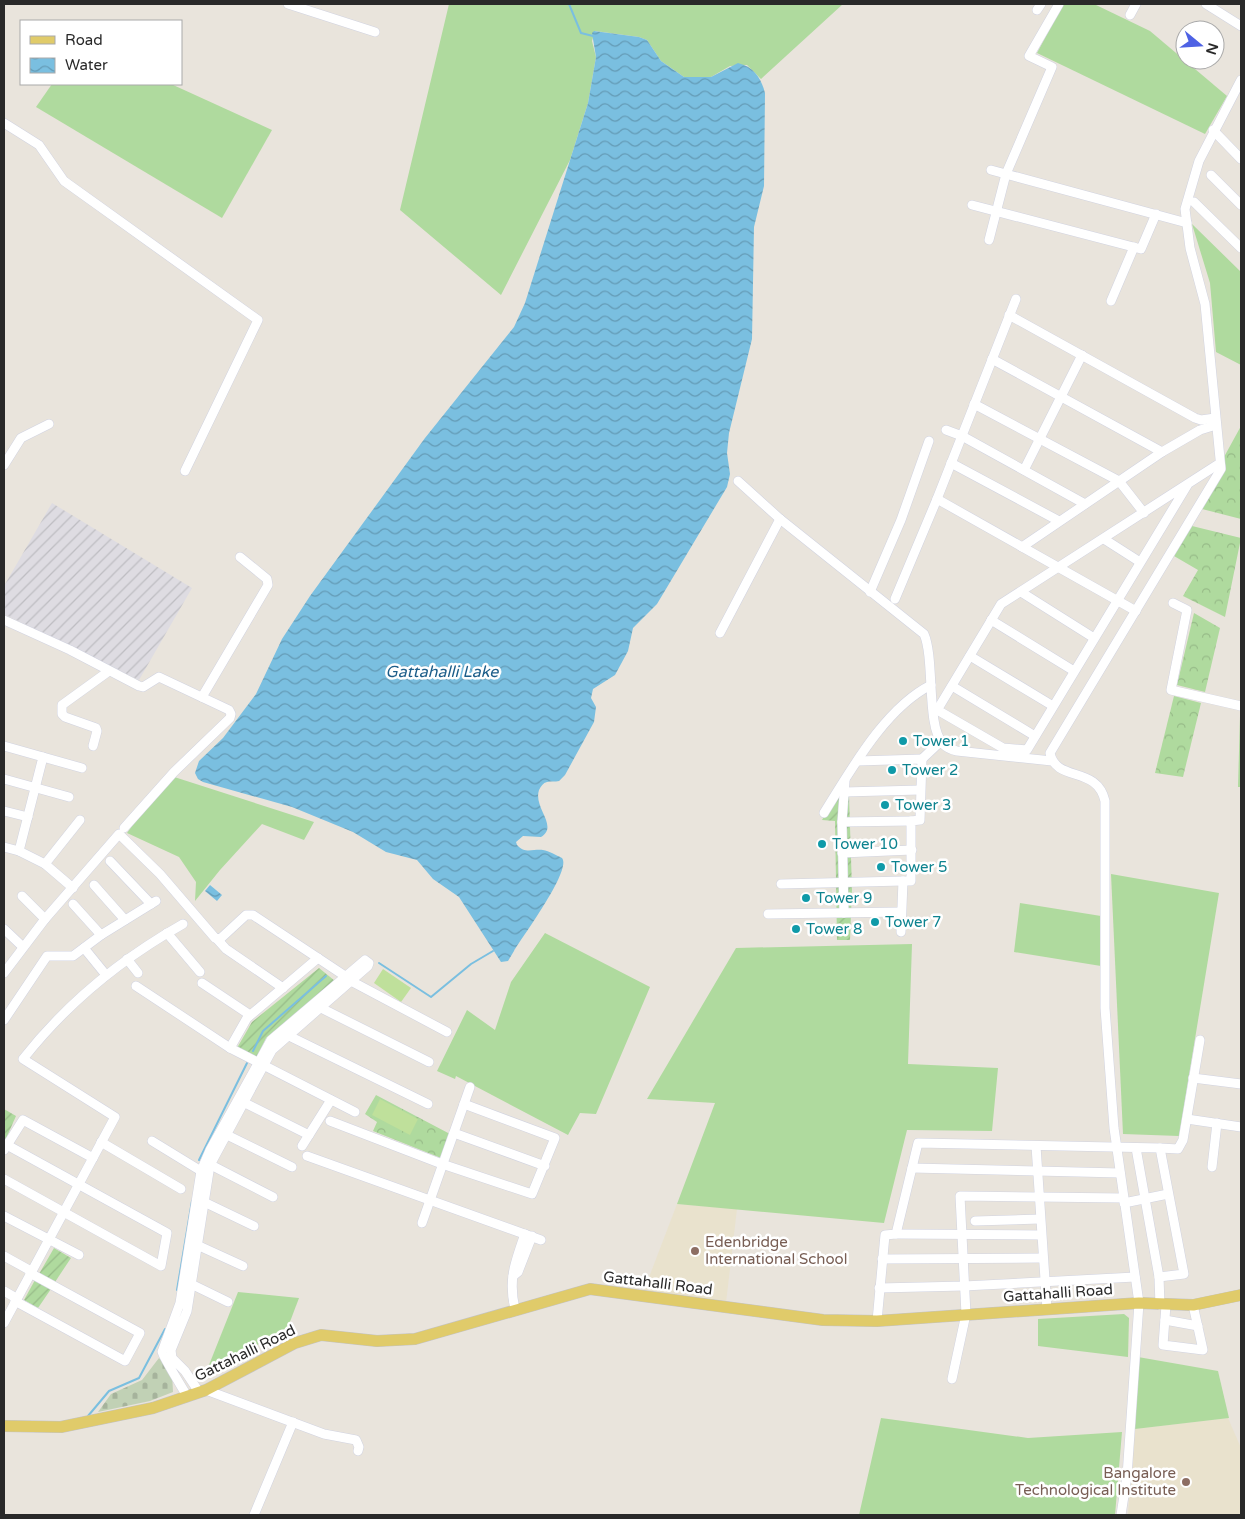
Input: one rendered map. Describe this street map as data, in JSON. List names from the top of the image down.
{
  "streets": {
    "main road": ["Gattahalli Road"]
  },
  "water": ["Gattahalli Lake"],
  "places": [
    "Tower 1",
    "Tower 2",
    "Tower 3",
    "Tower 10",
    "Tower 5",
    "Tower 9",
    "Tower 7",
    "Tower 8",
    "Edenbridge International School",
    "Bangalore Technological Institute"
  ],
  "legend": ["Road", "Water"],
  "north": "right"
}
